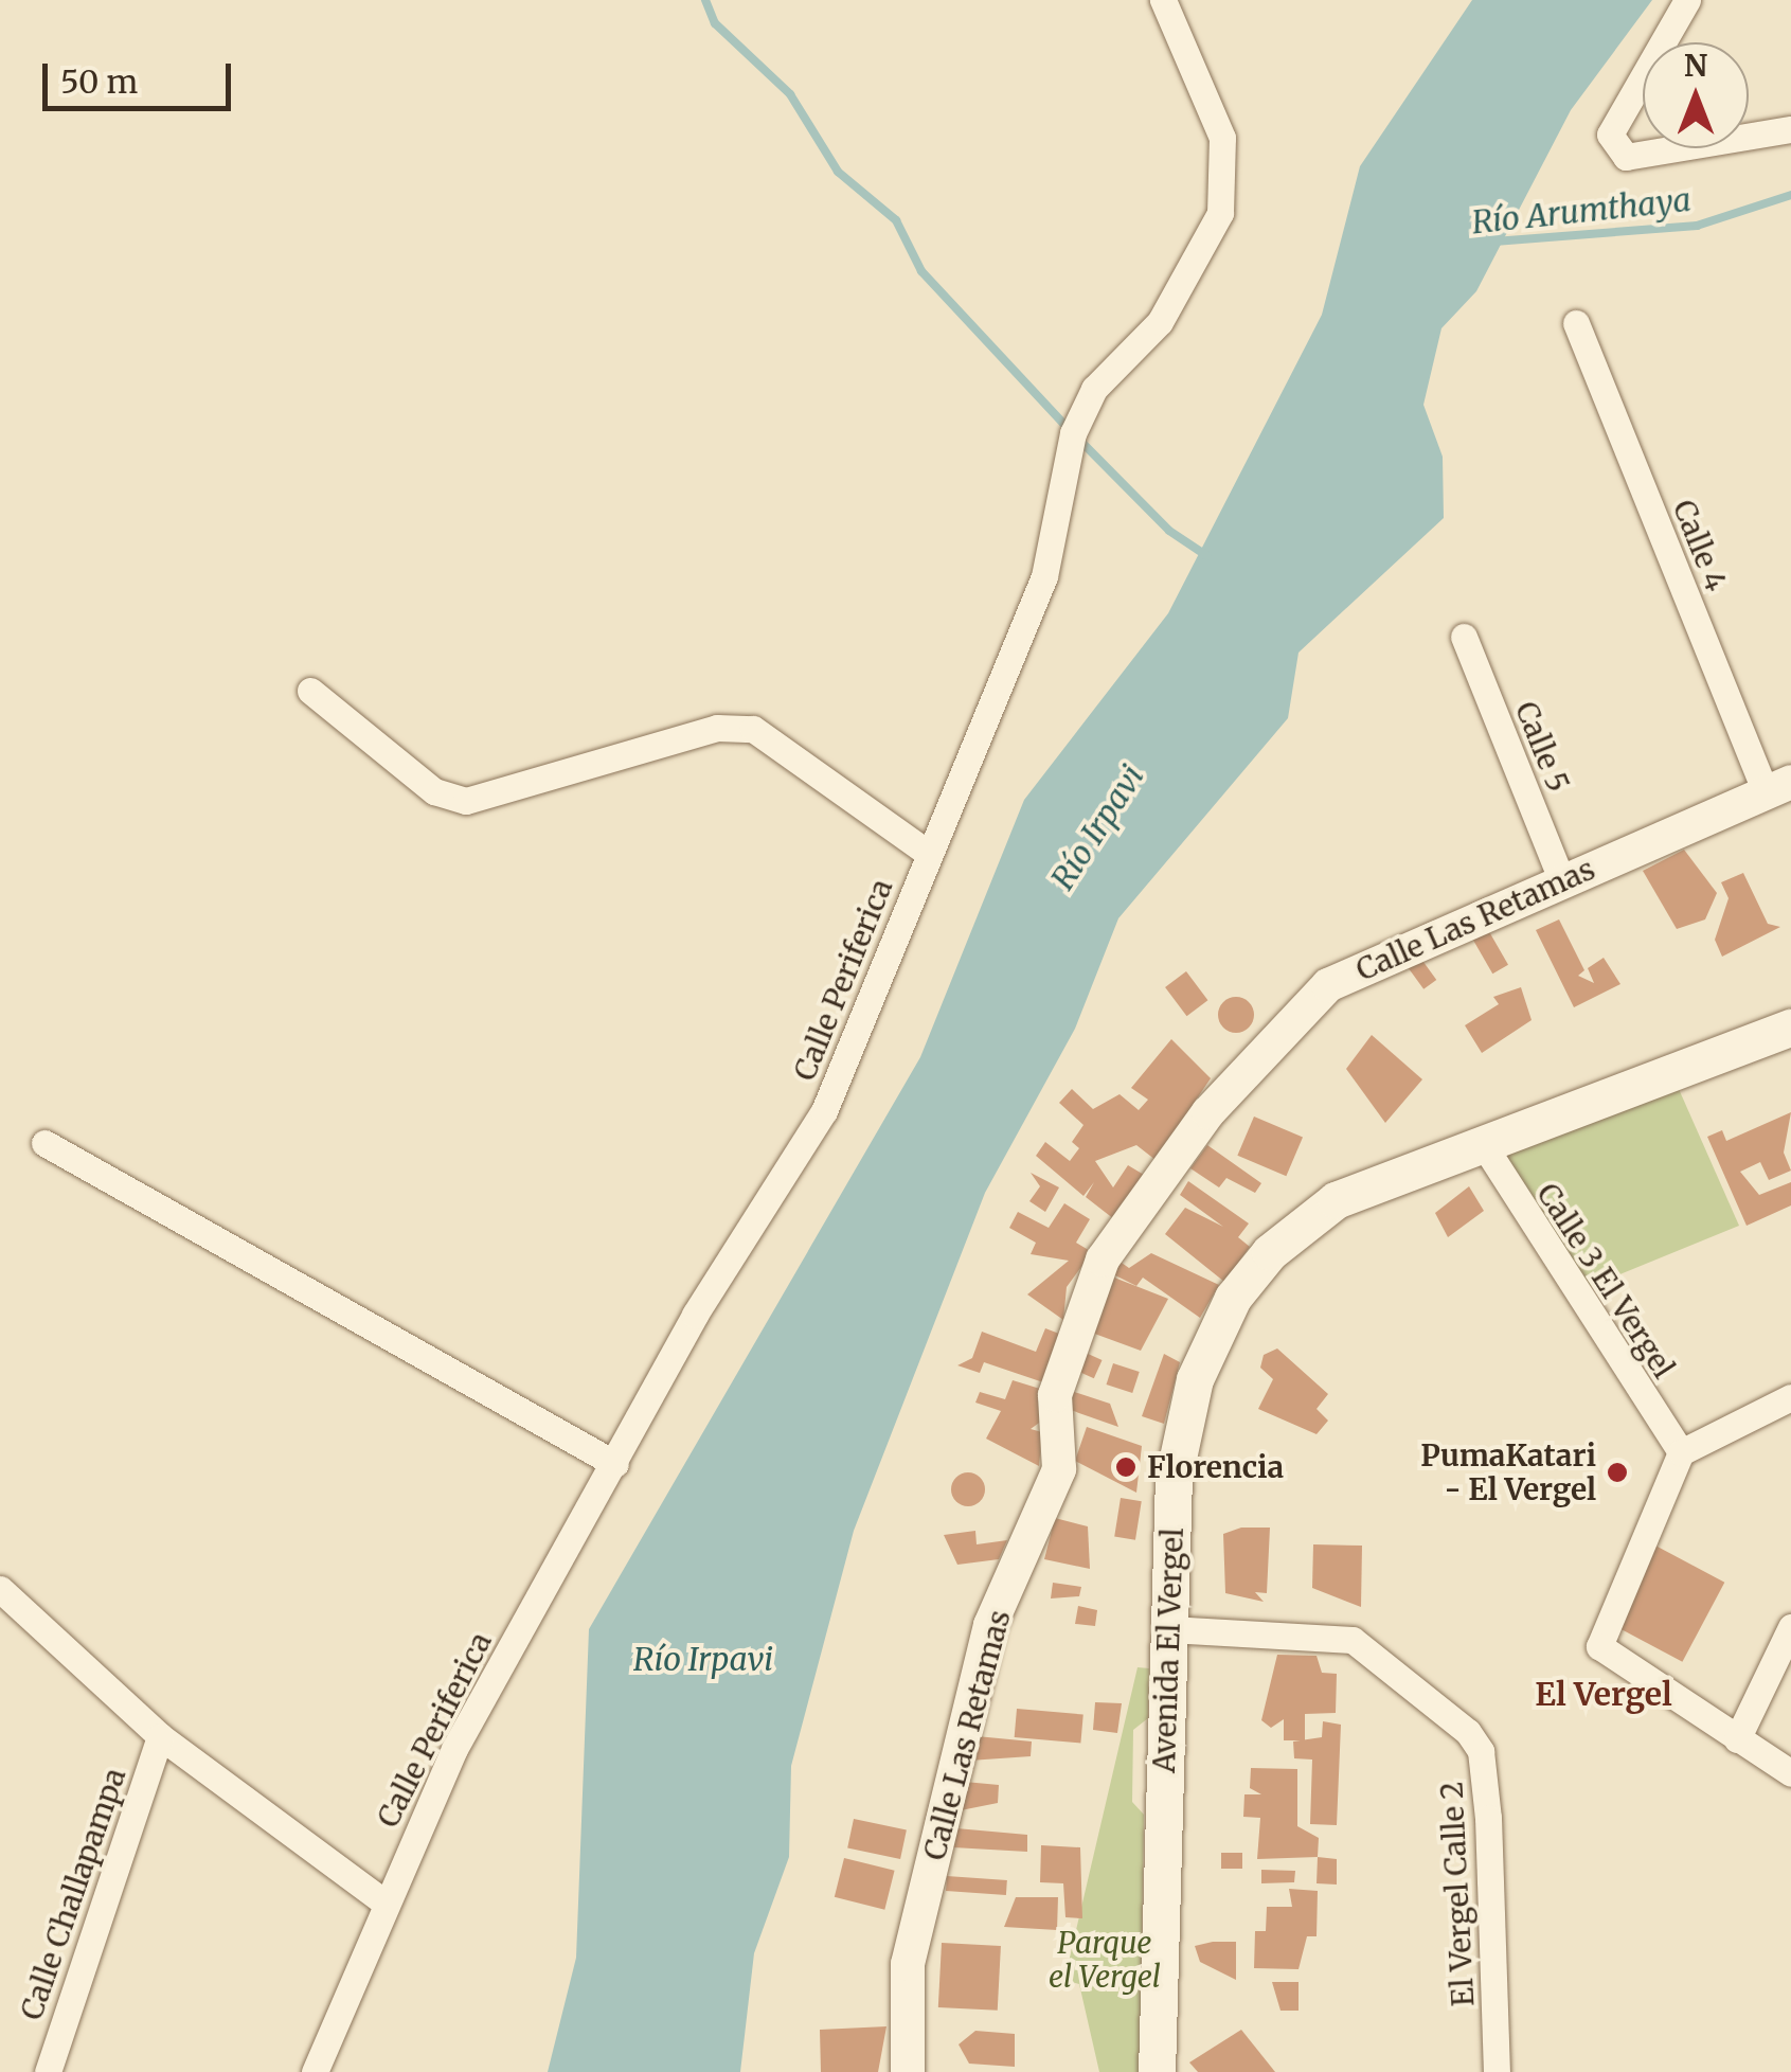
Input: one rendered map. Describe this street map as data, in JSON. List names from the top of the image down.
{
  "streets": {
    "main road": ["Avenida El Vergel"],
    "street": [
      "Calle 4",
      "Calle 5",
      "Calle Las Retamas",
      "Calle Periferica",
      "Calle 3 El Vergel",
      "Calle Challapampa",
      "El Vergel Calle 2"
    ]
  },
  "crossings": [
    ["Calle 4", "Calle Las Retamas"],
    ["Calle 5", "Calle Las Retamas"],
    ["Calle 3 El Vergel", "Avenida El Vergel"],
    ["Avenida El Vergel", "El Vergel Calle 2"]
  ],
  "districts": ["El Vergel"],
  "water": ["Río Arumthaya", "Río Irpavi"],
  "parks": ["Parque el Vergel"],
  "places": ["Florencia", "PumaKatari - El Vergel"],
  "scale_bar": "50 m",
  "north": "top"
}
